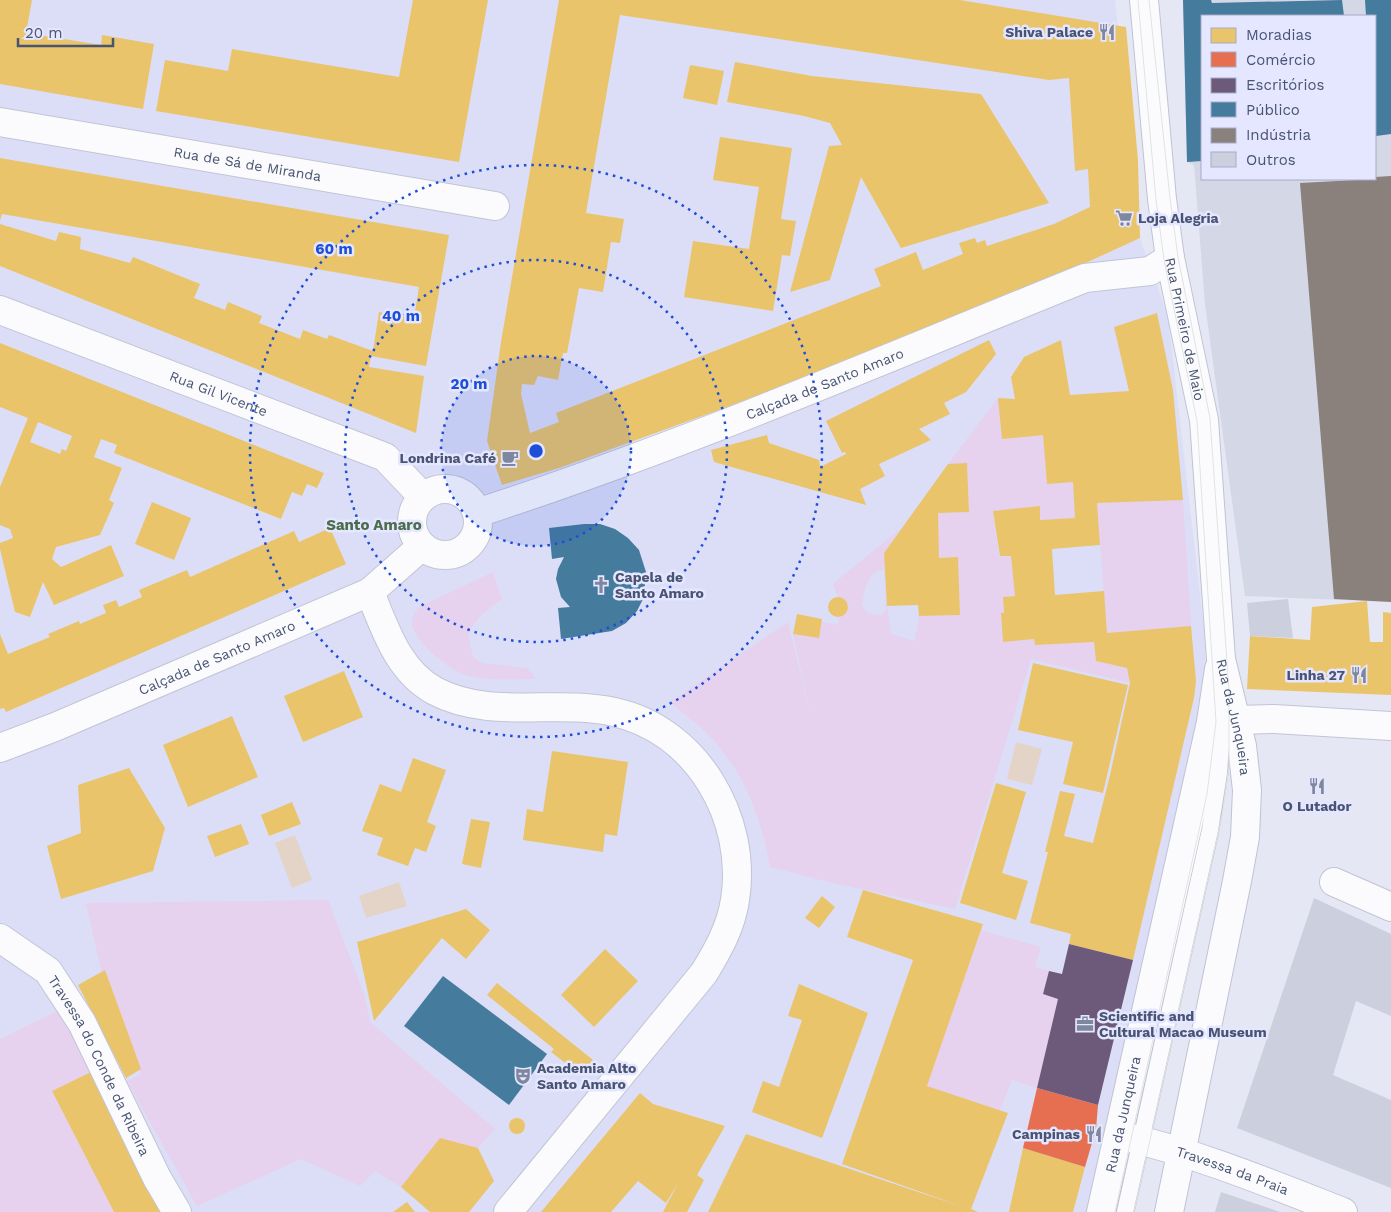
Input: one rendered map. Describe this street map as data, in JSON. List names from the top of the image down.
{
  "streets": {
    "street": [
      "Rua de Sá de Miranda",
      "Rua Primeiro de Maio",
      "Calçada de Santo Amaro",
      "Rua Gil Vicente",
      "Rua da Junqueira",
      "Travessa do Conde da Ribeira",
      "Travessa da Praia"
    ]
  },
  "crossings": [
    ["Rua Primeiro de Maio", "Calçada de Santo Amaro"],
    ["Rua Primeiro de Maio", "Rua da Junqueira"],
    ["Calçada de Santo Amaro", "Rua Gil Vicente"],
    ["Rua da Junqueira", "Travessa da Praia"]
  ],
  "districts": ["Santo Amaro"],
  "places": {
    "restaurant": [
      "Shiva Palace",
      "Linha 27",
      "O Lutador",
      "Campinas"
    ],
    "supermarket": ["Loja Alegria"],
    "cafe": ["Londrina Café"],
    "church": ["Capela de Santo Amaro"],
    "office": ["Scientific and Cultural Macao Museum"],
    "theatre": ["Academia Alto Santo Amaro"]
  },
  "legend": [
    "Moradias",
    "Comércio",
    "Escritórios",
    "Público",
    "Indústria",
    "Outros"
  ],
  "scale_bar": "20 m",
  "rings": ["60 m", "40 m", "20 m"]
}
